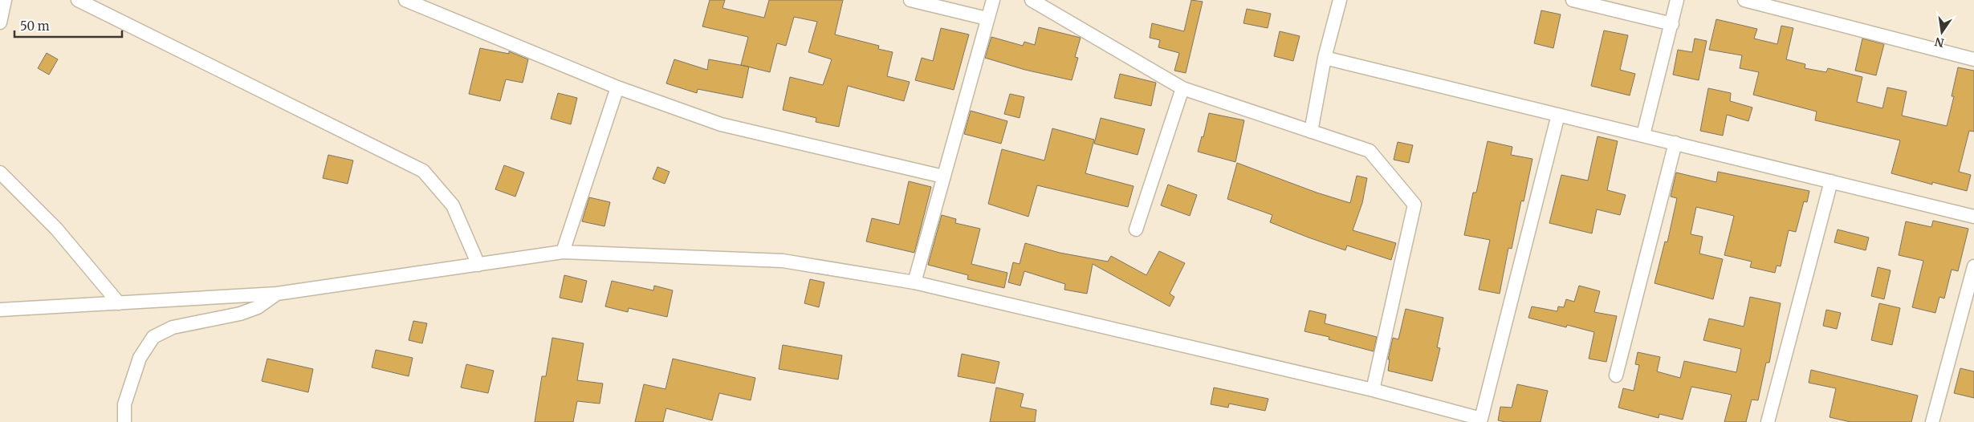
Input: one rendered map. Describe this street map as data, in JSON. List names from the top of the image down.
{
  "scale_bar": "50 m",
  "north": "bottom"
}
